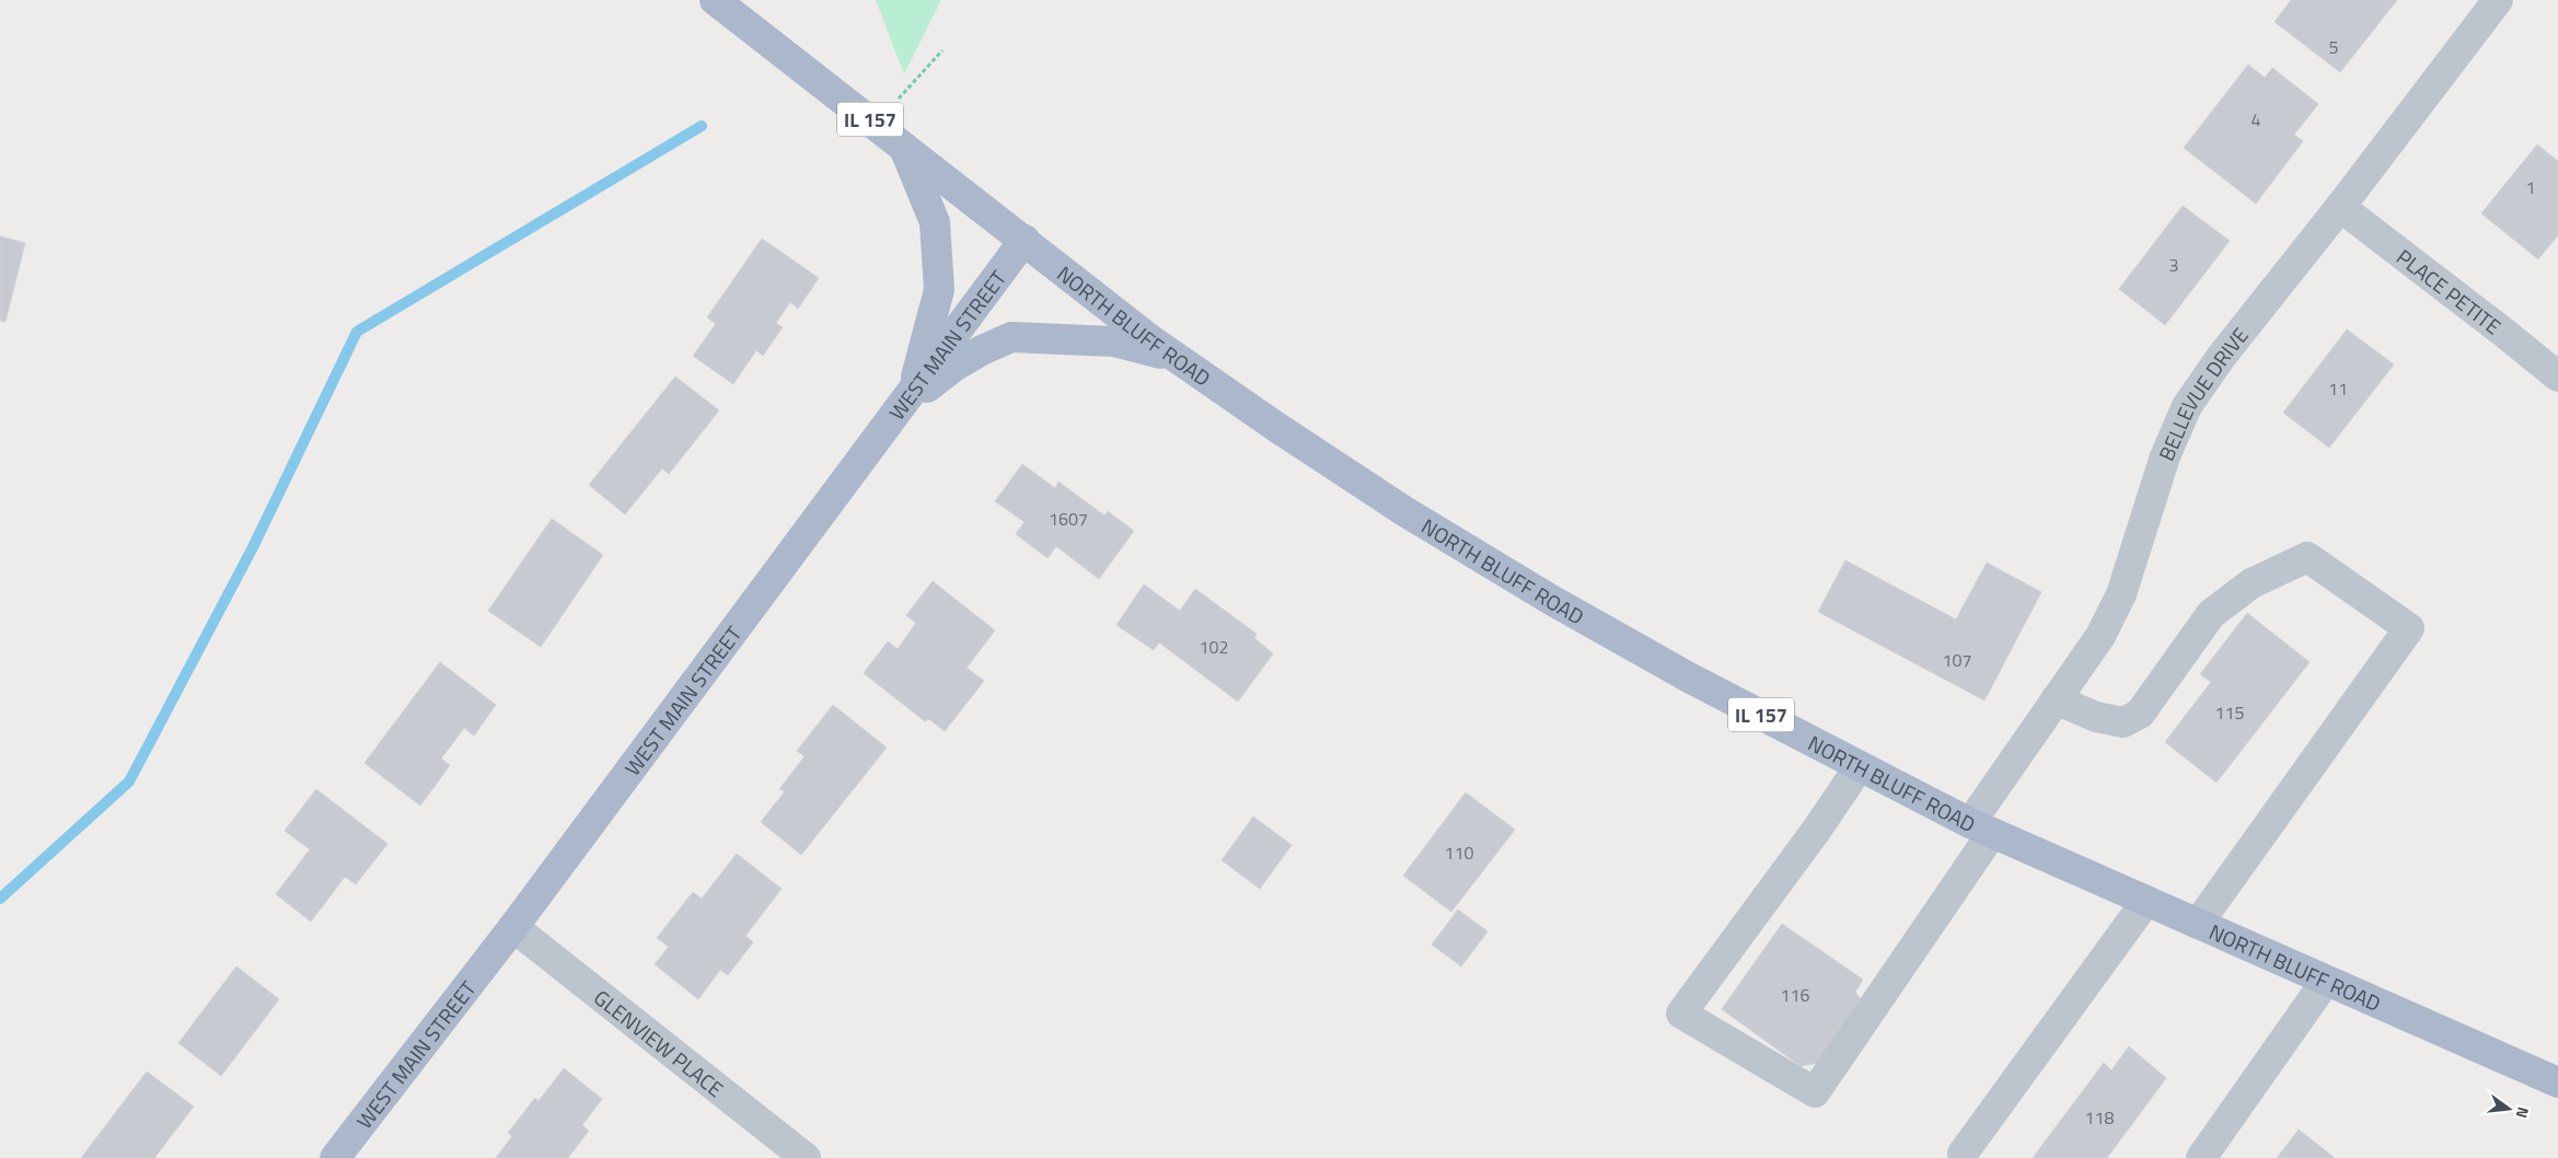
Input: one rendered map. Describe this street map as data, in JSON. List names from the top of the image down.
{
  "streets": {
    "main road": ["IL 157", "NORTH BLUFF ROAD", "WEST MAIN STREET"],
    "street": ["PLACE PETITE", "BELLEVUE DRIVE", "GLENVIEW PLACE"]
  },
  "crossings": [
    ["IL 157", "NORTH BLUFF ROAD"],
    ["IL 157", "WEST MAIN STREET"],
    ["PLACE PETITE", "BELLEVUE DRIVE"],
    ["NORTH BLUFF ROAD", "WEST MAIN STREET"],
    ["NORTH BLUFF ROAD", "BELLEVUE DRIVE"],
    ["WEST MAIN STREET", "GLENVIEW PLACE"]
  ],
  "house_numbers": [
    "5",
    "4",
    "1",
    "3",
    "11",
    "1607",
    "102",
    "107",
    "115",
    "110",
    "116",
    "118"
  ],
  "north": "right"
}
